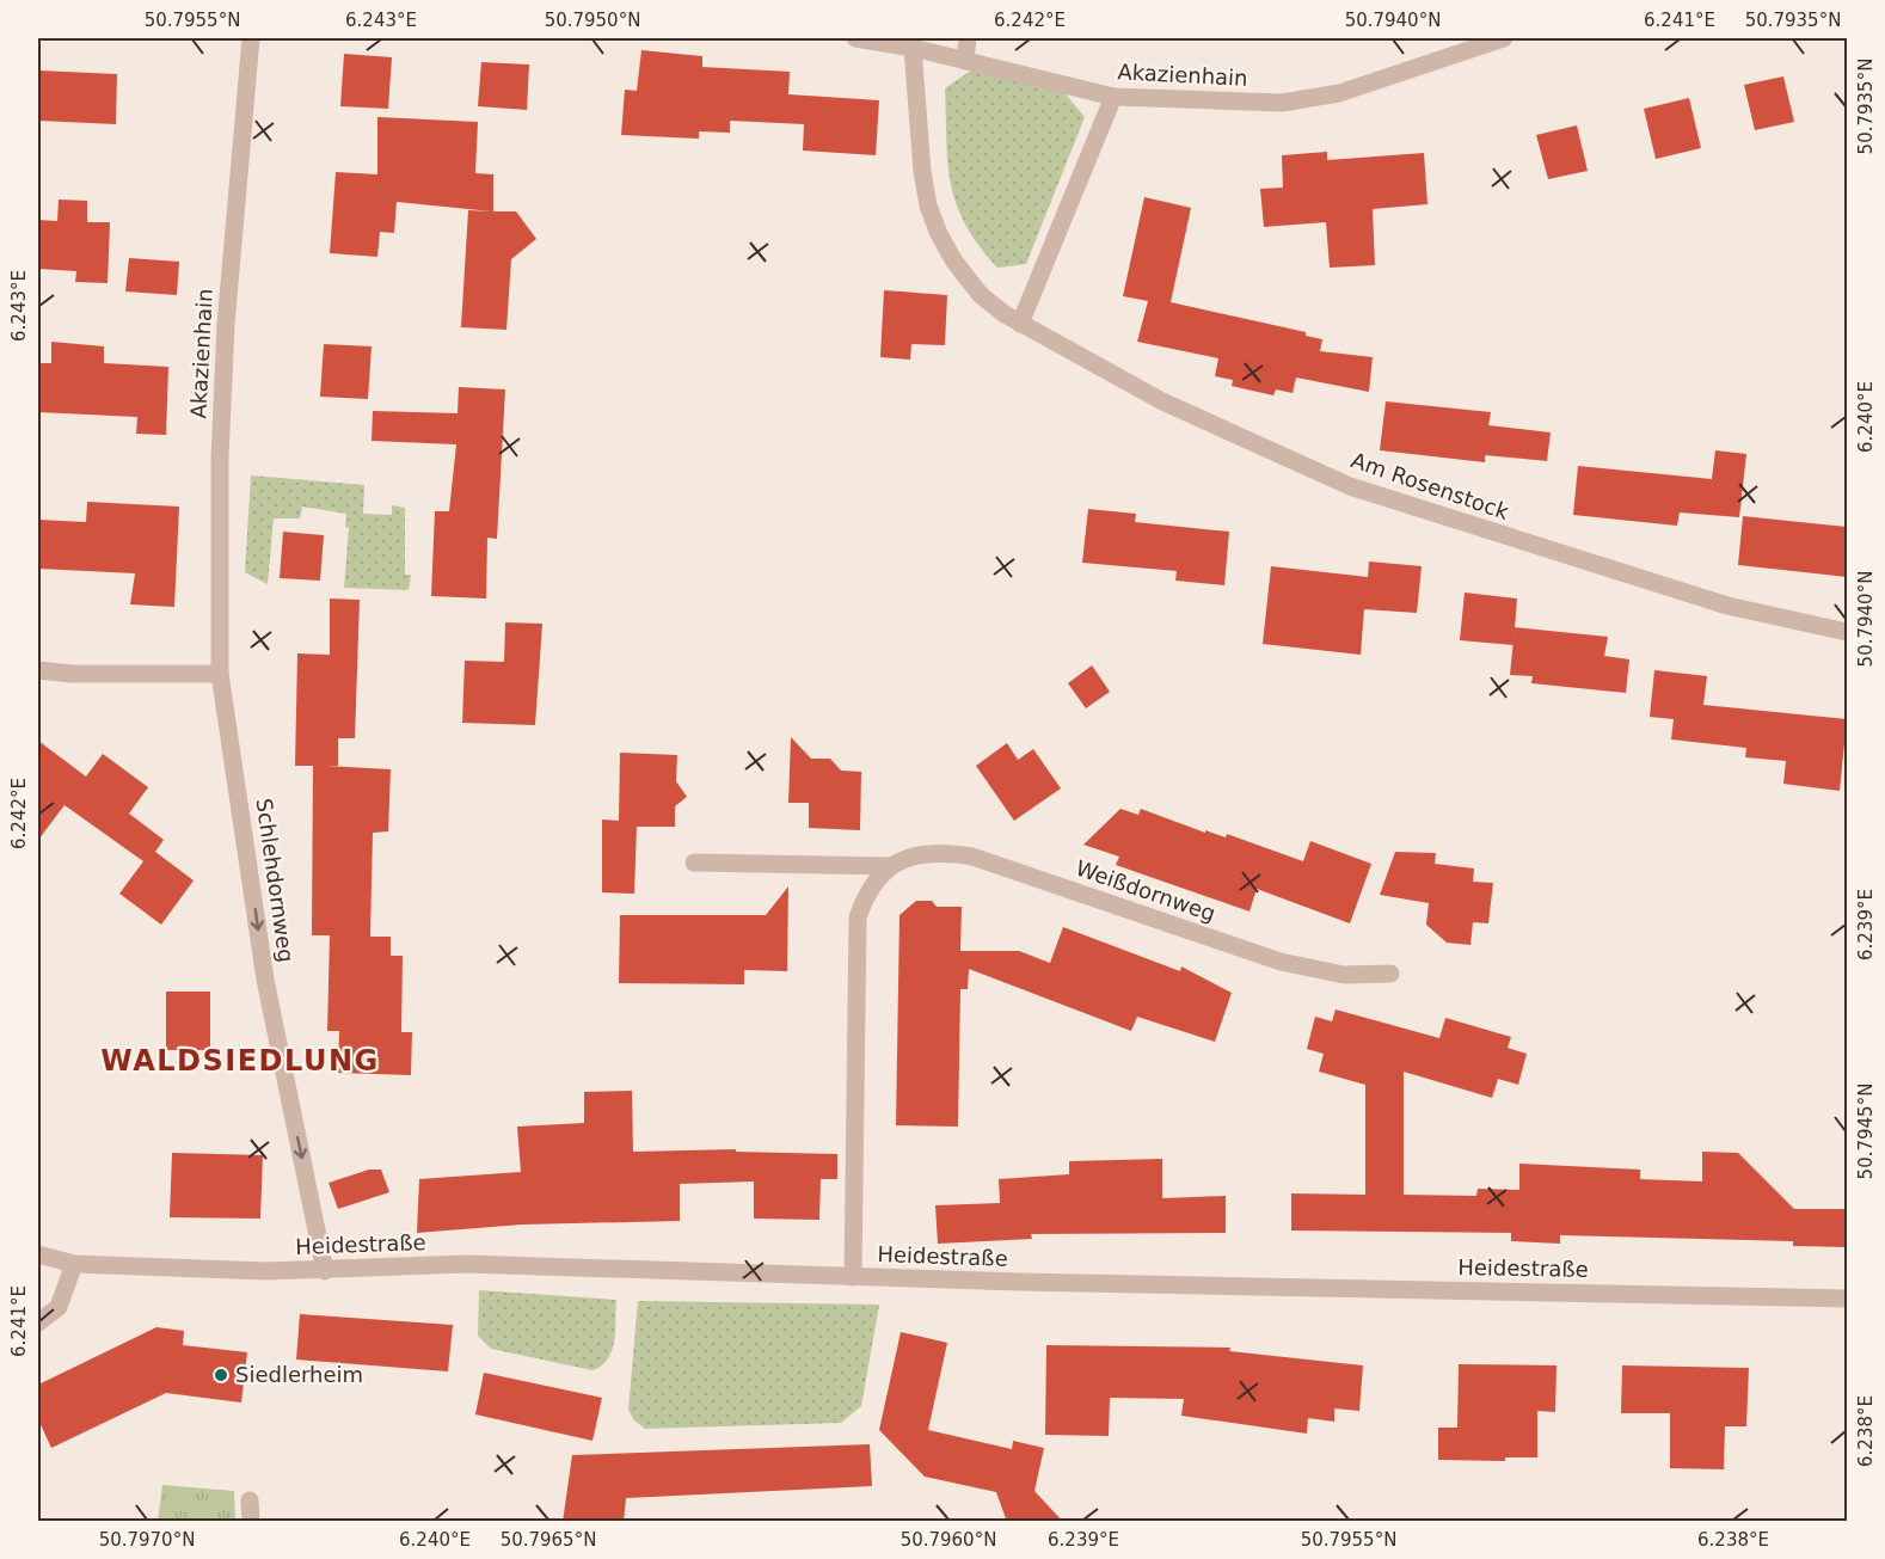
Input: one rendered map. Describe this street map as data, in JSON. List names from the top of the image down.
{
  "streets": {
    "street": [
      "Akazienhain",
      "Am Rosenstock",
      "Schlehdornweg",
      "Weißdornweg",
      "Heidestraße"
    ]
  },
  "crossings": [
    ["Akazienhain", "Am Rosenstock"],
    ["Akazienhain", "Schlehdornweg"],
    ["Schlehdornweg", "Heidestraße"]
  ],
  "one_way": ["Schlehdornweg"],
  "districts": ["WALDSIEDLUNG"],
  "places": ["Siedlerheim"],
  "coordinates": [
    "50.7955°N",
    "6.243°E",
    "50.7950°N",
    "6.242°E",
    "50.7940°N",
    "6.241°E",
    "50.7935°N",
    "6.240°E",
    "6.239°E",
    "50.7945°N",
    "6.238°E",
    "50.7970°N",
    "50.7965°N",
    "50.7960°N"
  ]
}
